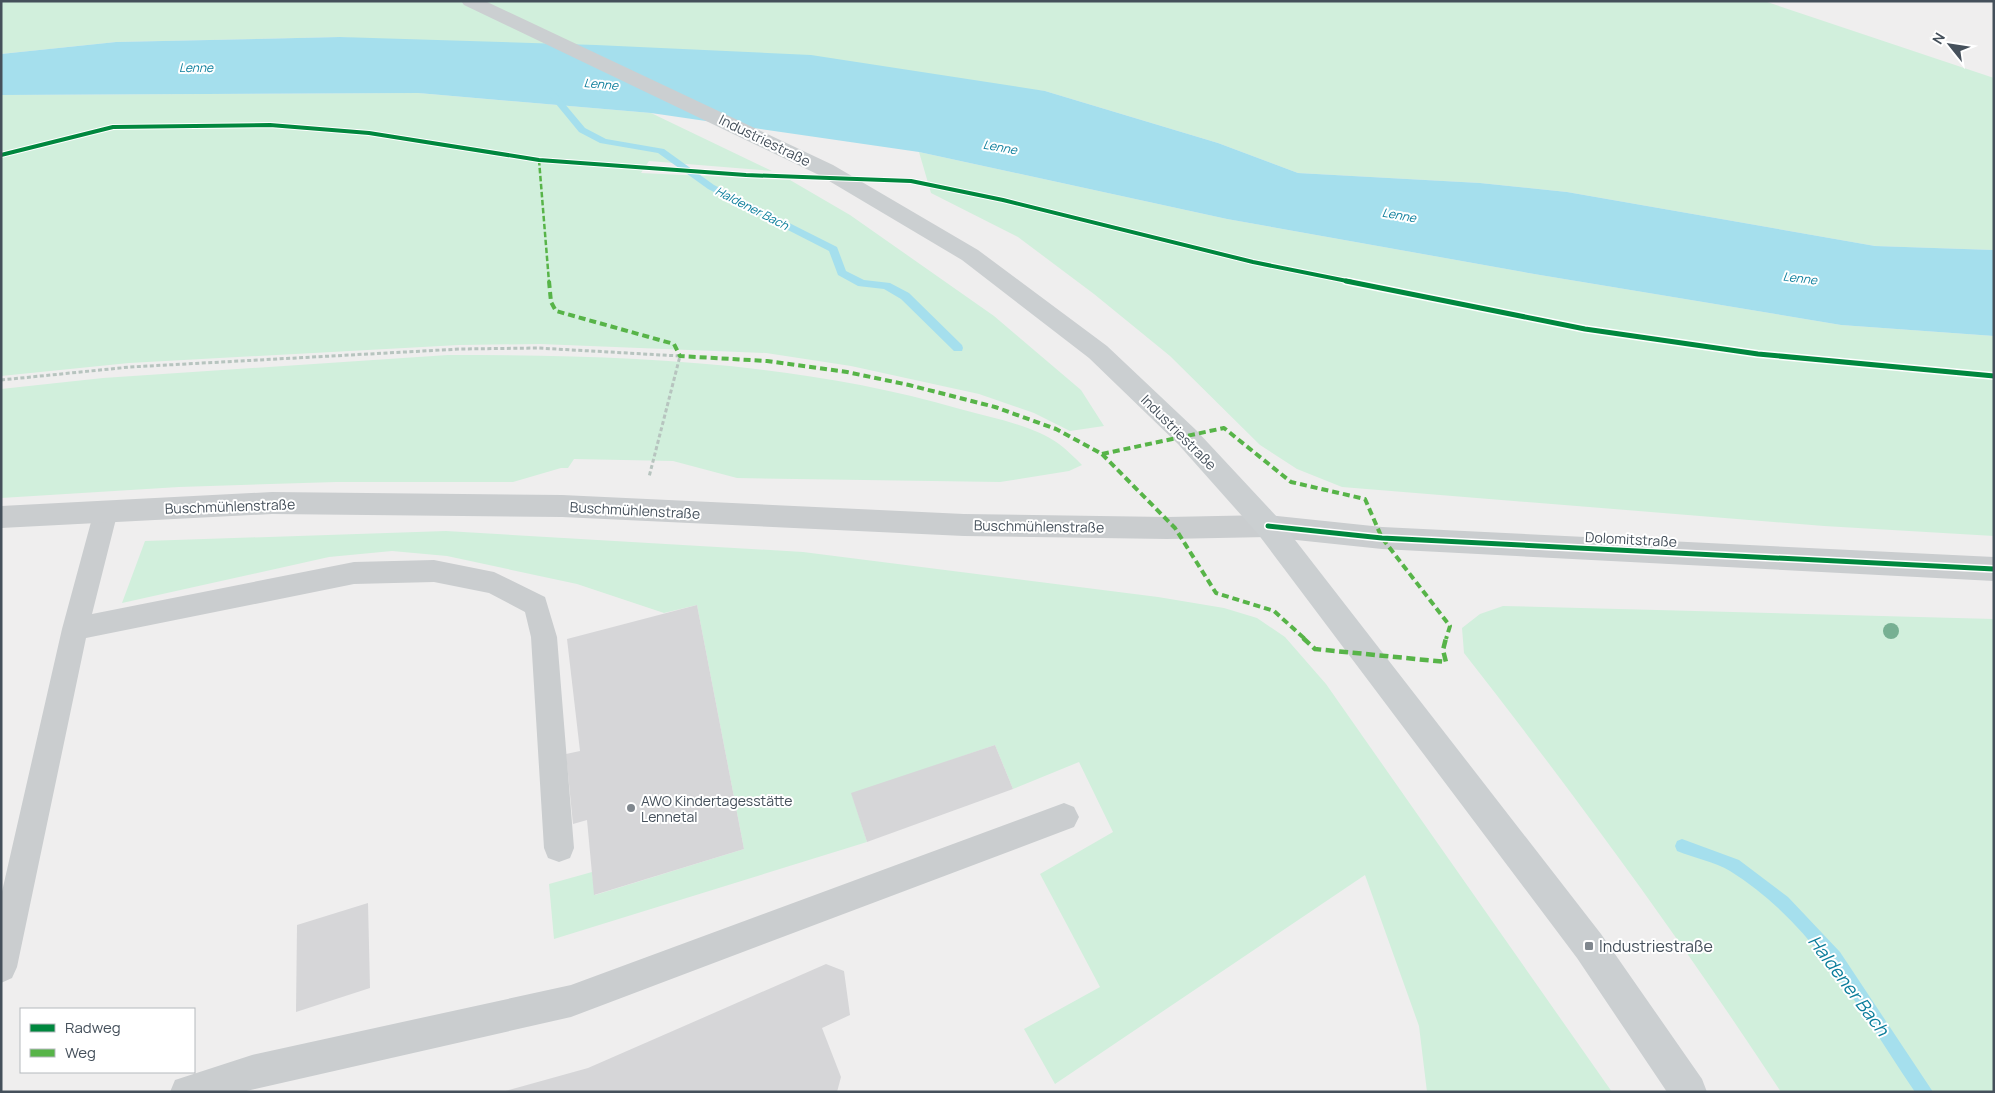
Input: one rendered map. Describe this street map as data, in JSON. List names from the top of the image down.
{
  "streets": {
    "main road": ["Industriestraße"],
    "street": ["Buschmühlenstraße", "Dolomitstraße"]
  },
  "crossings": [
    ["Industriestraße", "Buschmühlenstraße"],
    ["Industriestraße", "Dolomitstraße"],
    ["Buschmühlenstraße", "Dolomitstraße"]
  ],
  "water": ["Lenne", "Haldener Bach"],
  "places": {
    "other": ["AWO Kindertagesstätte Lennetal"],
    "transit": ["Industriestraße"]
  },
  "legend": ["Radweg", "Weg"],
  "north": "top left"
}
